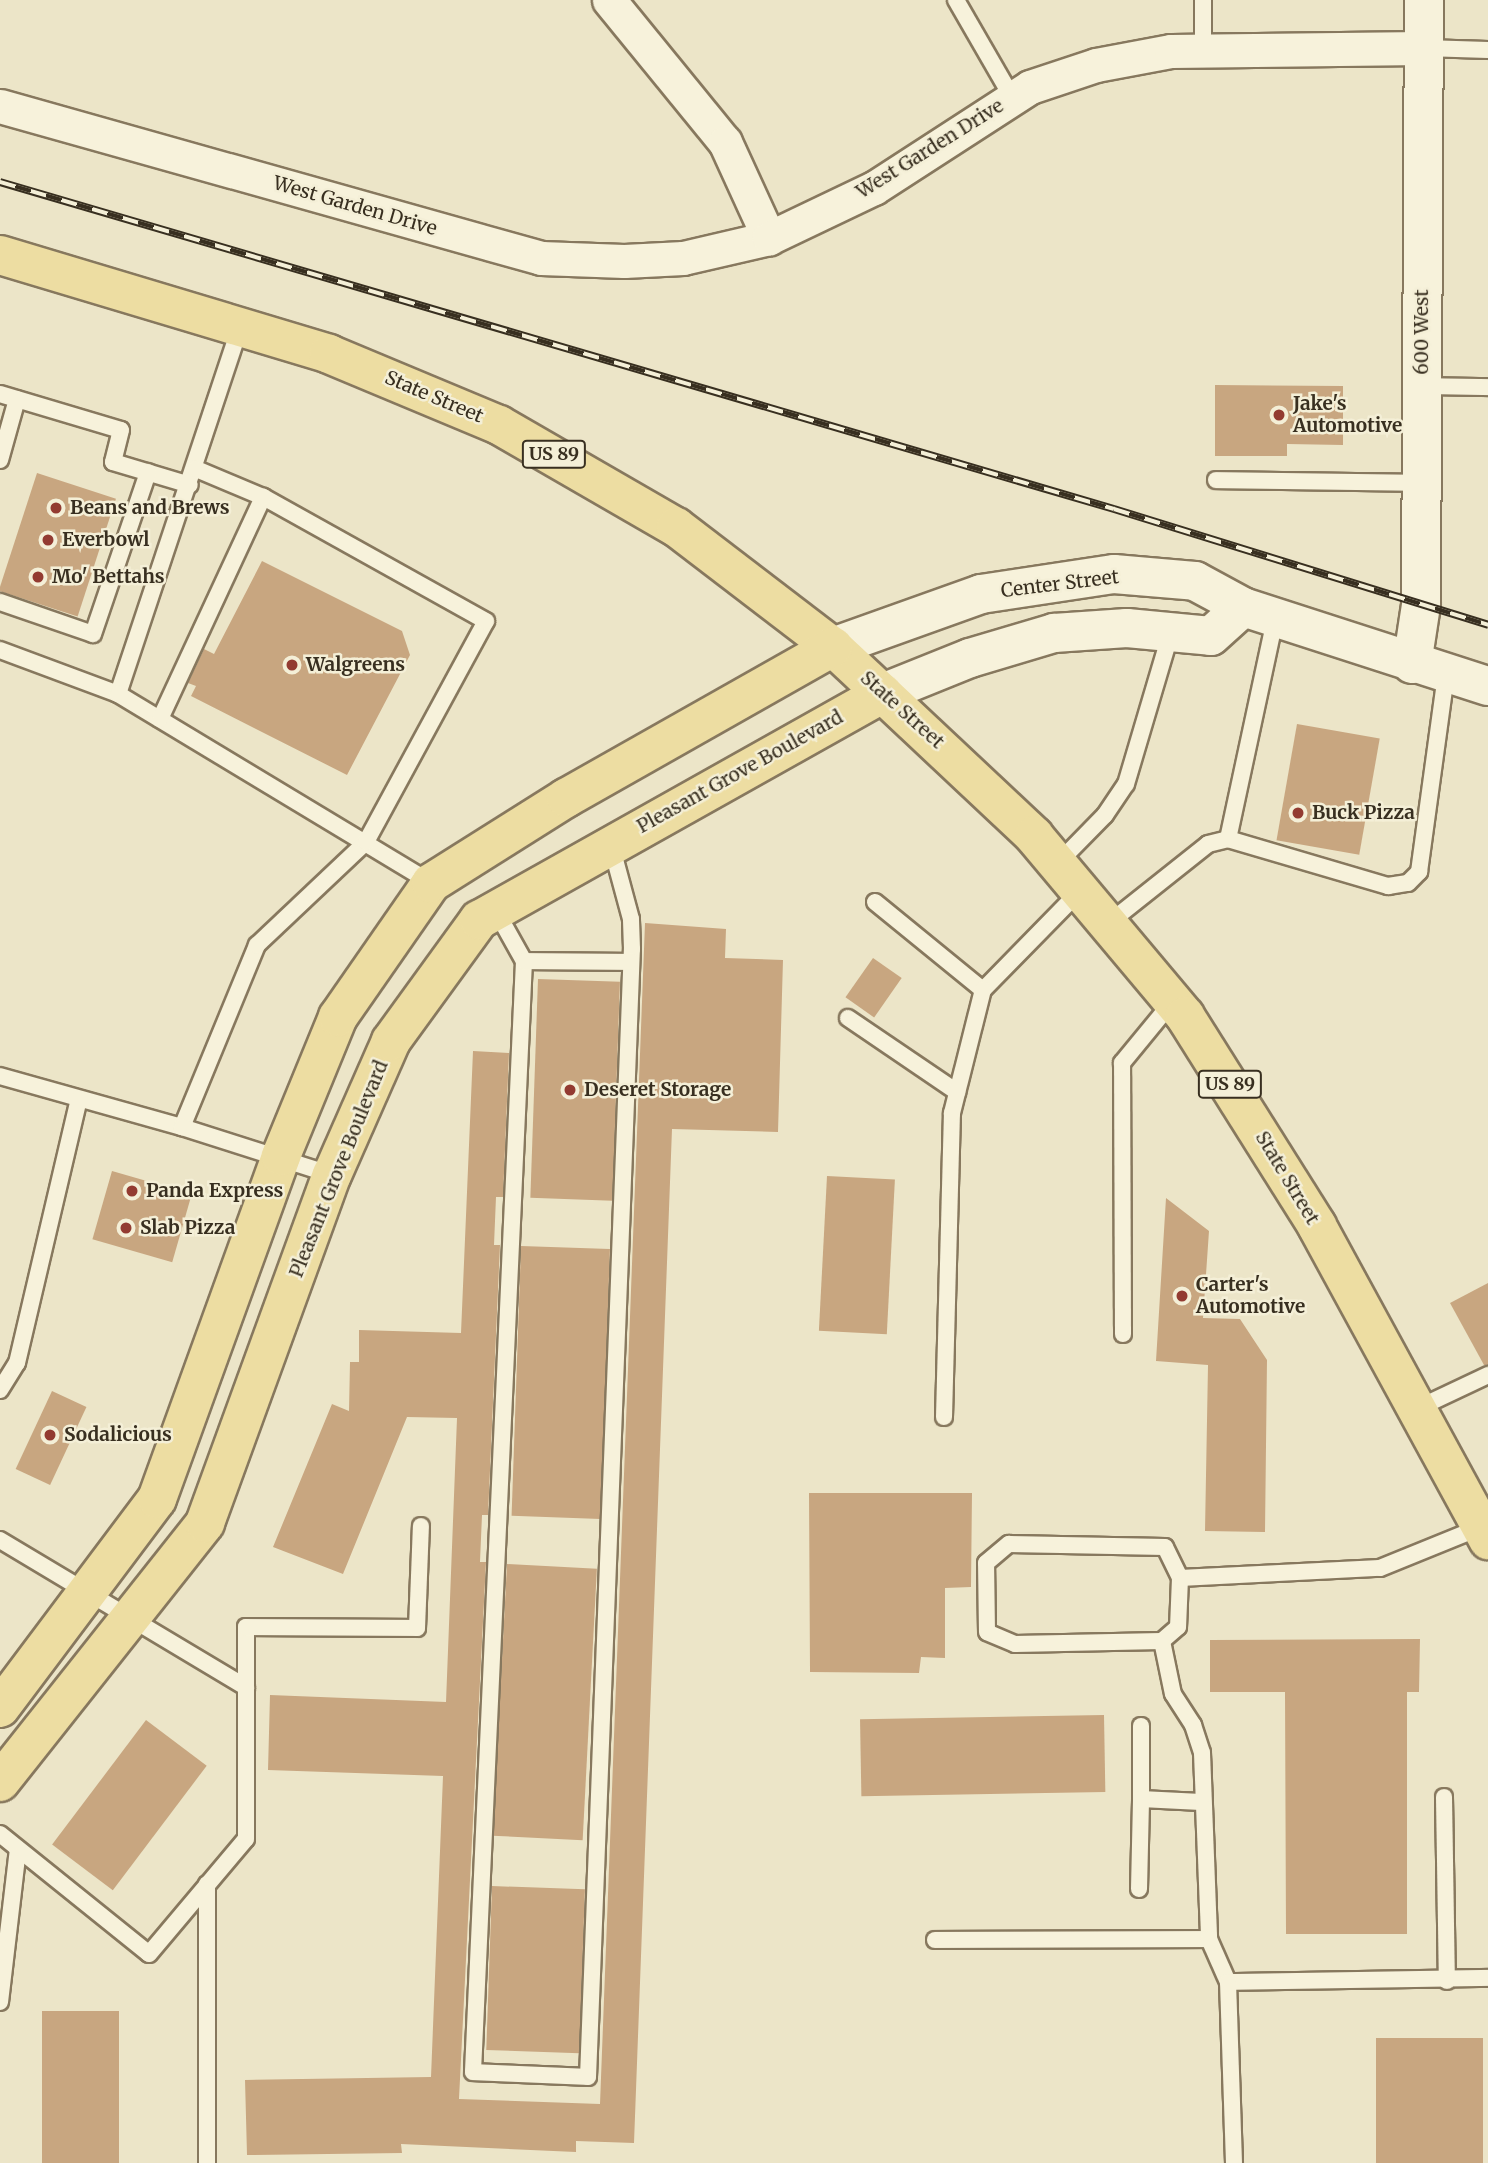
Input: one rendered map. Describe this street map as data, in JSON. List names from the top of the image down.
{
  "streets": {
    "main road": [
      "600 West",
      "State Street",
      "US 89",
      "Center Street",
      "Pleasant Grove Boulevard"
    ],
    "street": ["West Garden Drive"]
  },
  "crossings": [
    ["West Garden Drive", "600 West"],
    ["600 West", "Center Street"],
    ["State Street", "Center Street"],
    ["State Street", "Pleasant Grove Boulevard"]
  ],
  "places": [
    "Jake's Automotive",
    "Beans and Brews",
    "Everbowl",
    "Mo' Bettahs",
    "Walgreens",
    "Buck Pizza",
    "Deseret Storage",
    "Panda Express",
    "Slab Pizza",
    "Carter's Automotive",
    "Sodalicious"
  ]
}
